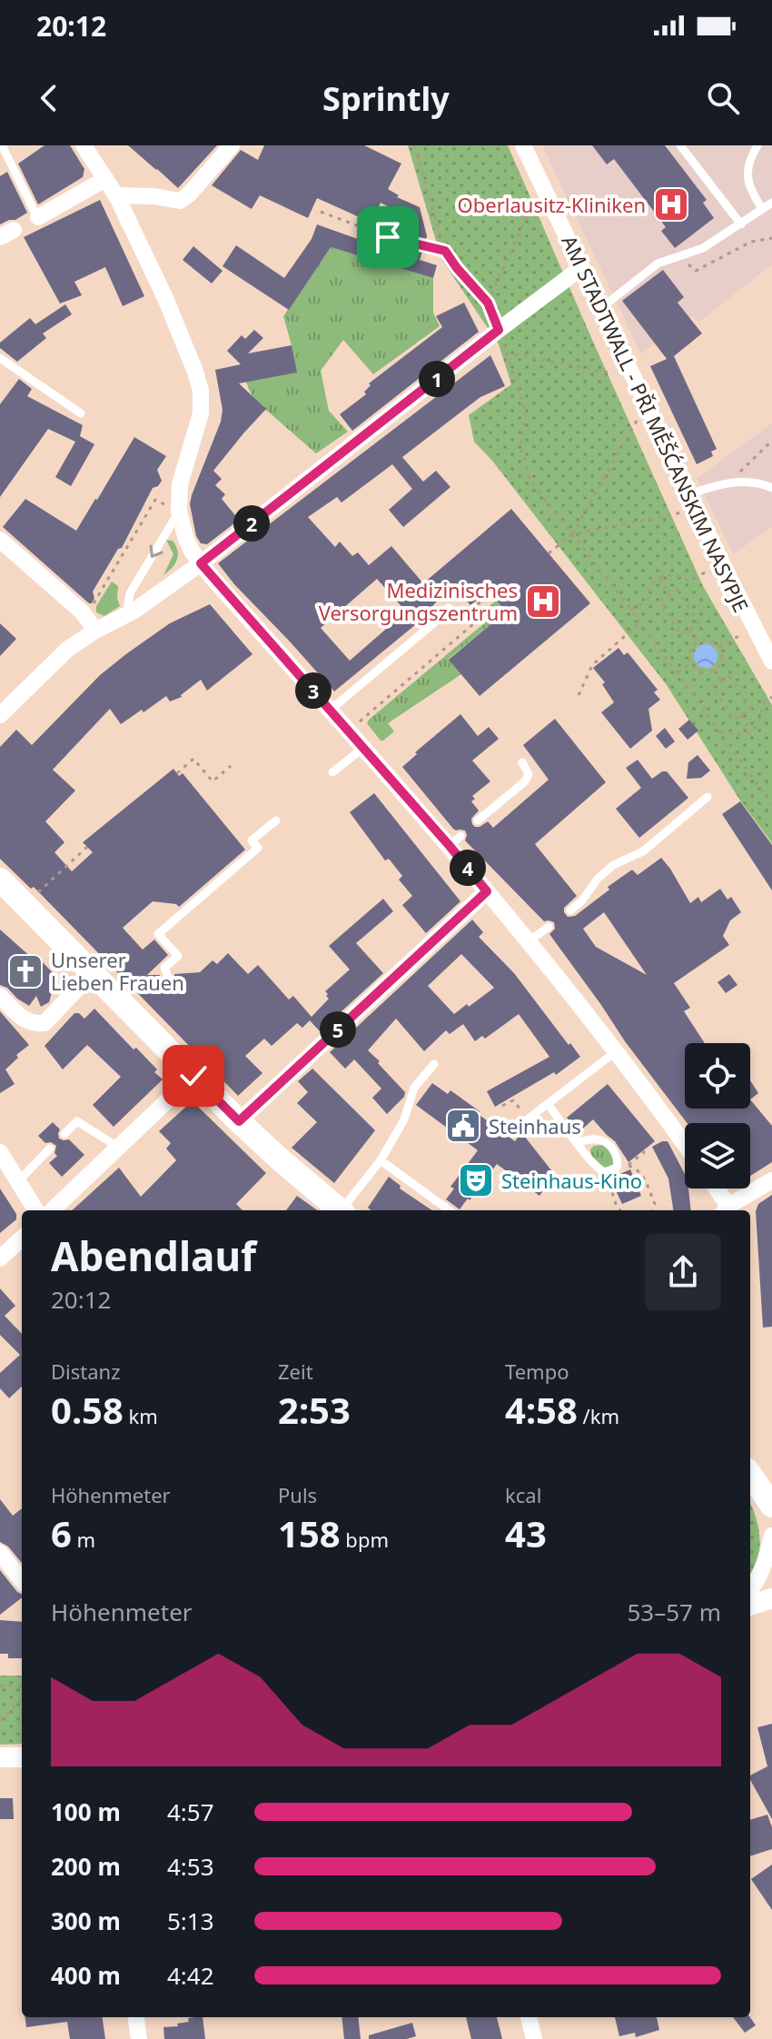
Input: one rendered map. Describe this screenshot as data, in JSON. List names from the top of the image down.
{
  "streets": {
    "street": ["AM STADTWALL - PŘI MĚŠĆANSKIM NASYPJE"]
  },
  "places": {
    "hospital": ["Oberlausitz-Kliniken", "Medizinisches Versorgungszentrum"],
    "church": ["Unserer Lieben Frauen"],
    "public building": ["Steinhaus"],
    "theatre": ["Steinhaus-Kino"]
  },
  "page": {
    "status": "20:12",
    "header": "Sprintly",
    "pins": [
      "1",
      "2",
      "3",
      "4",
      "5"
    ],
    "heading": ["Abendlauf", "20:12"],
    "stats": [
      ["Distanz", "0.58 km"],
      ["Zeit", "2:53"],
      ["Tempo", "4:58 /km"],
      ["Höhenmeter", "6 m"],
      ["Puls", "158 bpm"],
      ["kcal", "43"]
    ],
    "chart": ["Höhenmeter", "53–57 m"],
    "list": [
      {
        "name": "100 m",
        "note": "4:57"
      },
      {
        "name": "200 m",
        "note": "4:53"
      },
      {
        "name": "300 m",
        "note": "5:13"
      },
      {
        "name": "400 m",
        "note": "4:42"
      }
    ]
  }
}
